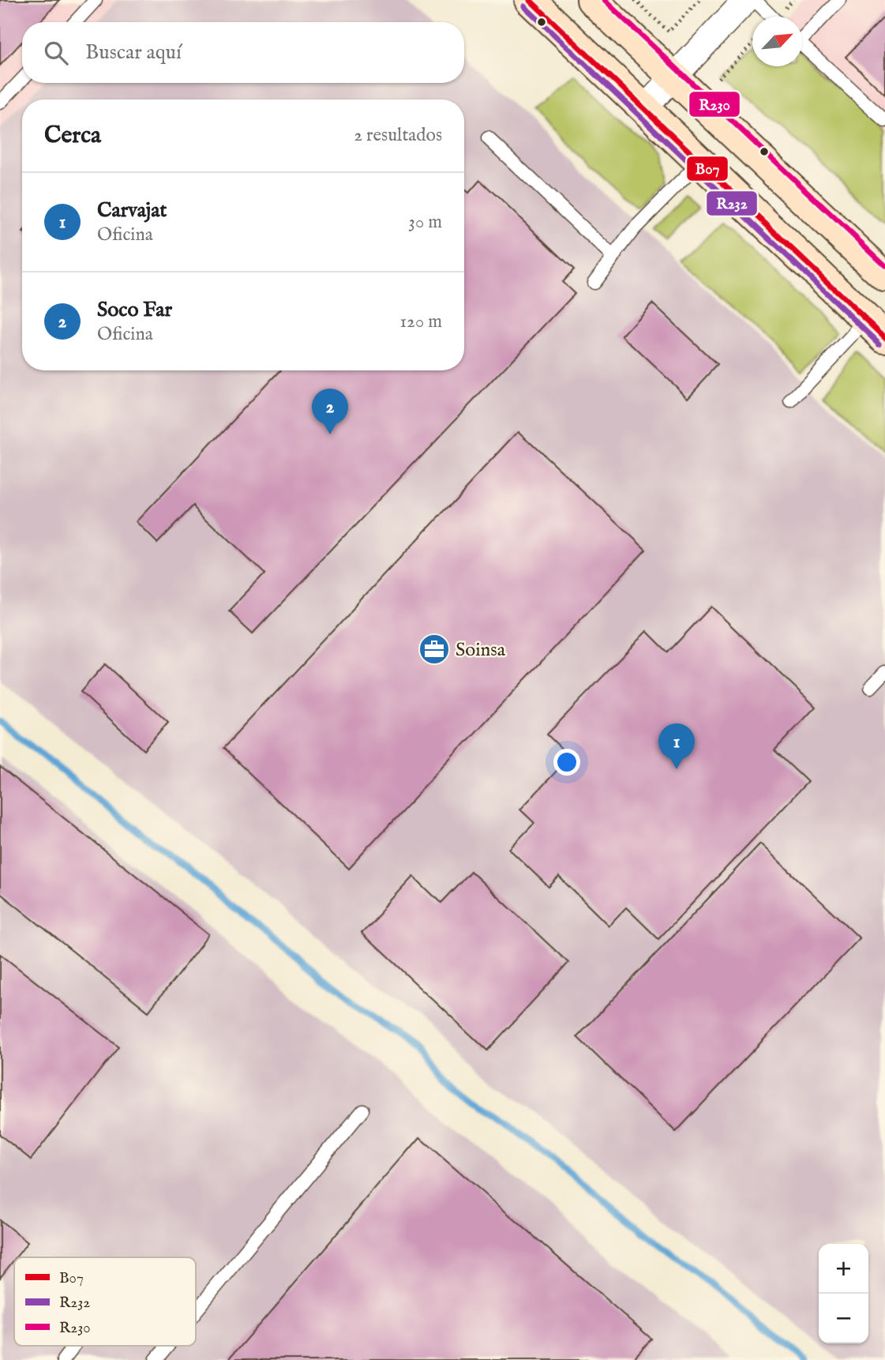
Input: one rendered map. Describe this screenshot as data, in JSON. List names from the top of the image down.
{
  "places": {
    "office": ["Soinsa"]
  },
  "lines": ["transit line B07", "transit line R230", "transit line R232"],
  "legend": ["B07", "R232", "R230"],
  "north": "top right",
  "page": {
    "search": "Buscar aquí",
    "heading": ["Cerca", "2 resultados"],
    "list": [
      {
        "mark": "1",
        "name": "Carvajat",
        "note": "Oficina",
        "value": "30 m"
      },
      {
        "mark": "2",
        "name": "Soco Far",
        "note": "Oficina",
        "value": "120 m"
      }
    ],
    "pins": ["2", "1"],
    "map_buttons": ["+", "−"]
  }
}
